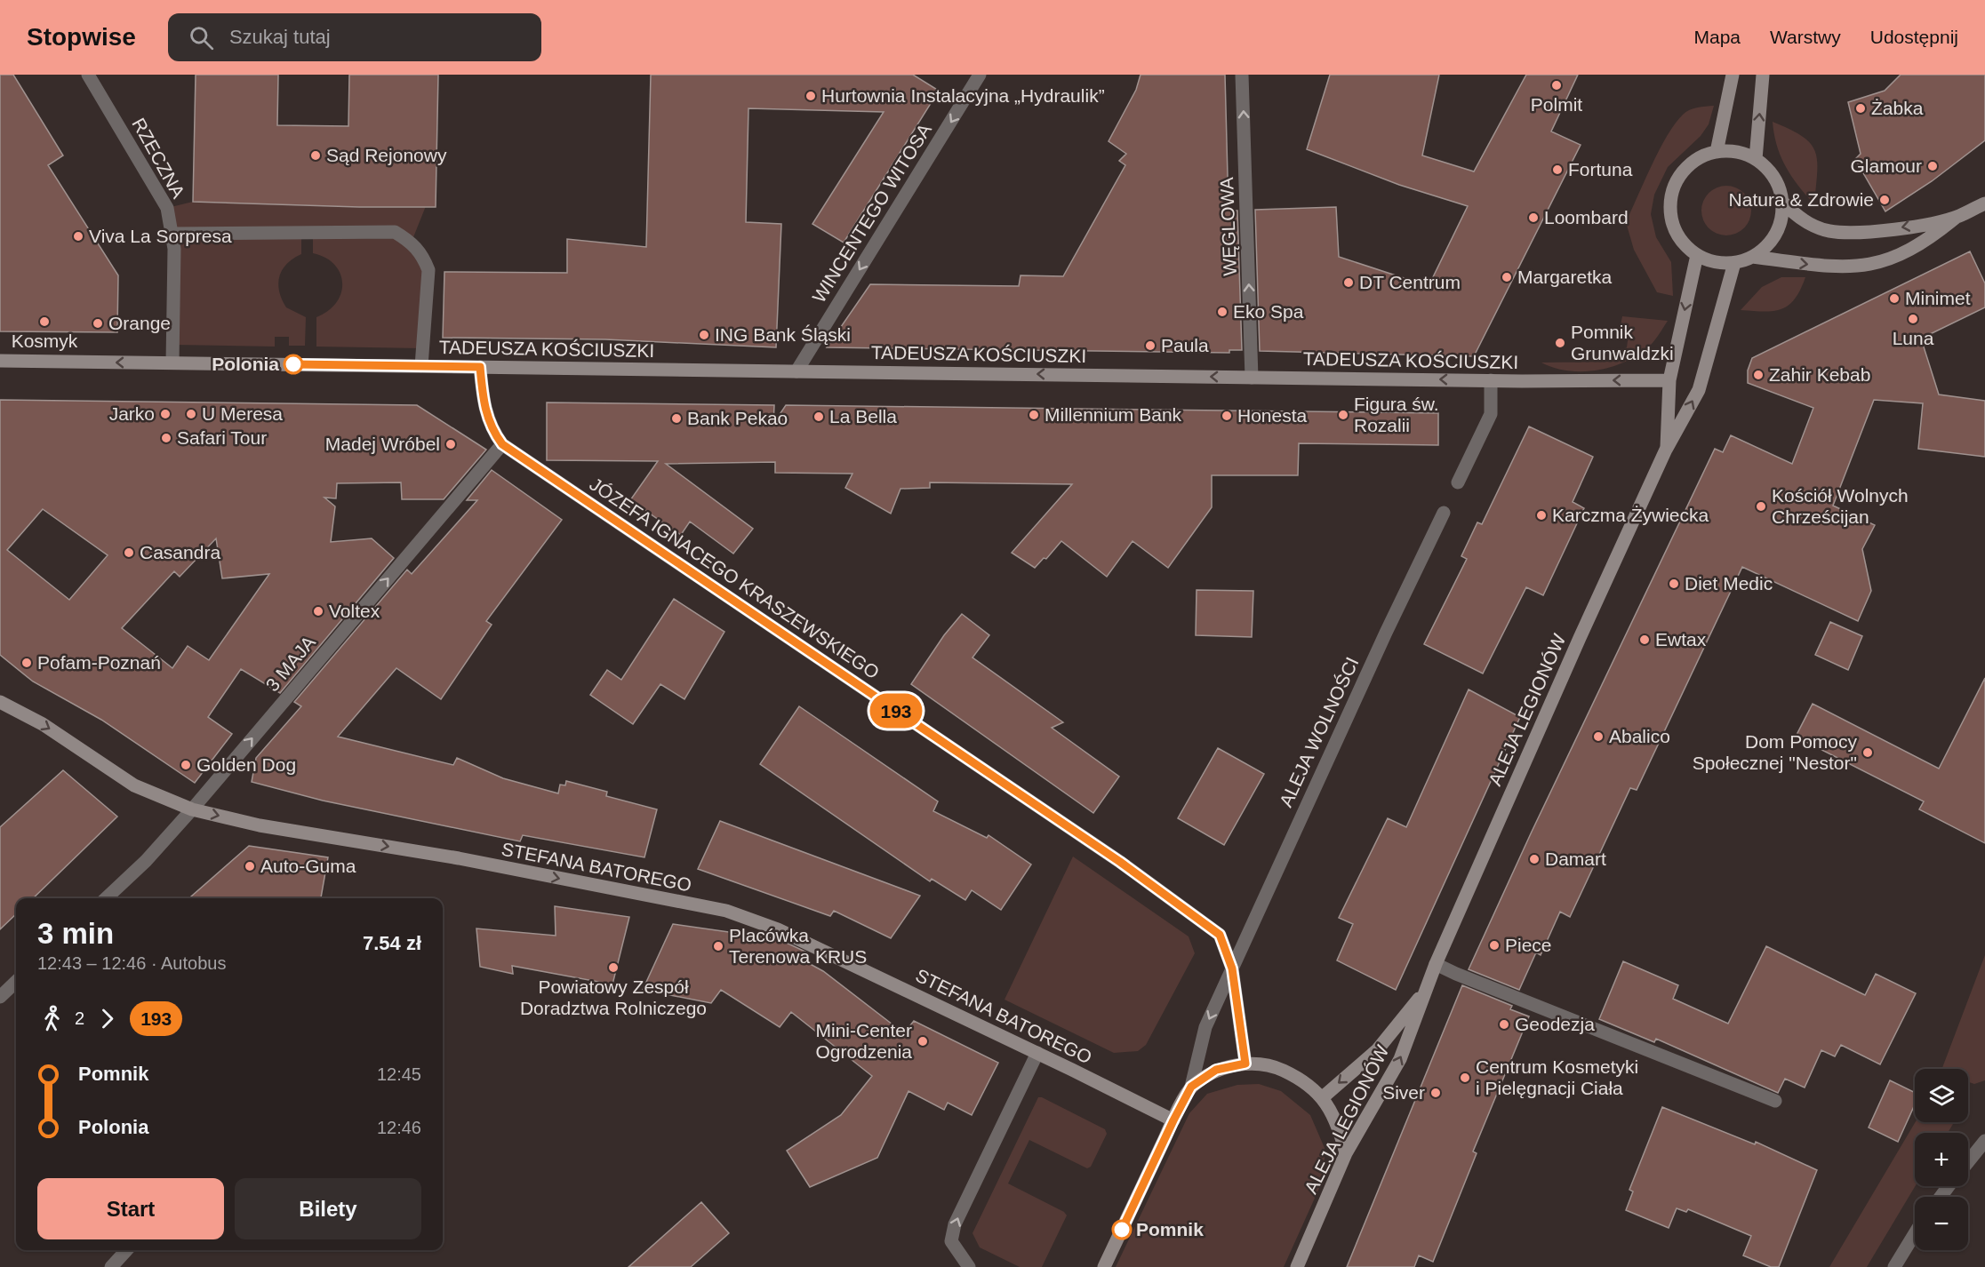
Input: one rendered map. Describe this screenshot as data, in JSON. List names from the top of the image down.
{
  "streets": {
    "street": [
      "RZECZNA",
      "WINCENTEGO WITOSA",
      "WĘGLOWA",
      "TADEUSZA KOŚCIUSZKI",
      "JÓZEFA IGNACEGO KRASZEWSKIEGO",
      "3 MAJA",
      "ALEJA LEGIONÓW",
      "ALEJA WOLNOŚCI",
      "STEFANA BATOREGO"
    ]
  },
  "crossings": [
    ["RZECZNA", "TADEUSZA KOŚCIUSZKI"],
    ["WINCENTEGO WITOSA", "TADEUSZA KOŚCIUSZKI"],
    ["WĘGLOWA", "TADEUSZA KOŚCIUSZKI"],
    ["TADEUSZA KOŚCIUSZKI", "JÓZEFA IGNACEGO KRASZEWSKIEGO"],
    ["TADEUSZA KOŚCIUSZKI", "ALEJA LEGIONÓW"],
    ["JÓZEFA IGNACEGO KRASZEWSKIEGO", "3 MAJA"],
    ["JÓZEFA IGNACEGO KRASZEWSKIEGO", "ALEJA WOLNOŚCI"],
    ["3 MAJA", "STEFANA BATOREGO"]
  ],
  "one_way": [
    "WINCENTEGO WITOSA",
    "WĘGLOWA",
    "TADEUSZA KOŚCIUSZKI",
    "3 MAJA",
    "STEFANA BATOREGO"
  ],
  "places": [
    "Polmit",
    "Hurtownia Instalacyjna „Hydraulik”",
    "Żabka",
    "Sąd Rejonowy",
    "Glamour",
    "Fortuna",
    "Natura & Zdrowie",
    "Loombard",
    "Viva La Sorpresa",
    "Margaretka",
    "DT Centrum",
    "Minimet",
    "Eko Spa",
    "Luna",
    "Kosmyk",
    "Orange",
    "ING Bank Śląski",
    "Pomnik Grunwaldzki",
    "Paula",
    "Polonia",
    "Zahir Kebab",
    "Jarko",
    "U Meresa",
    "Millennium Bank",
    "Figura św. Rozalii",
    "Honesta",
    "La Bella",
    "Bank Pekao",
    "Safari Tour",
    "Madej Wróbel",
    "Kościół Wolnych Chrześcijan",
    "Karczma Żywiecka",
    "Casandra",
    "Diet Medic",
    "Voltex",
    "Ewtax",
    "Pofam-Poznań",
    "Abalico",
    "Dom Pomocy Społecznej \"Nestor\"",
    "Golden Dog",
    "Damart",
    "Auto-Guma",
    "Piece",
    "Placówka Terenowa KRUS",
    "Powiatowy Zespół Doradztwa Rolniczego",
    "Geodezja",
    "Mini-Center Ogrodzenia",
    "Centrum Kosmetyki i Pielęgnacji Ciała",
    "Siver",
    "Pomnik"
  ],
  "lines": ["bus line 193"],
  "page": {
    "header": "Stopwise",
    "search": "Szukaj tutaj",
    "nav": ["Mapa", "Warstwy", "Udostępnij"],
    "on_map": "193",
    "heading": ["3 min", "12:43 – 12:46 · Autobus", "7.54 zł"],
    "legs": ["2", "193"],
    "list": [
      {
        "name": "Pomnik",
        "value": "12:45"
      },
      {
        "name": "Polonia",
        "value": "12:46"
      }
    ],
    "map_buttons": ["+", "−"],
    "buttons": ["Start", "Bilety"]
  }
}
